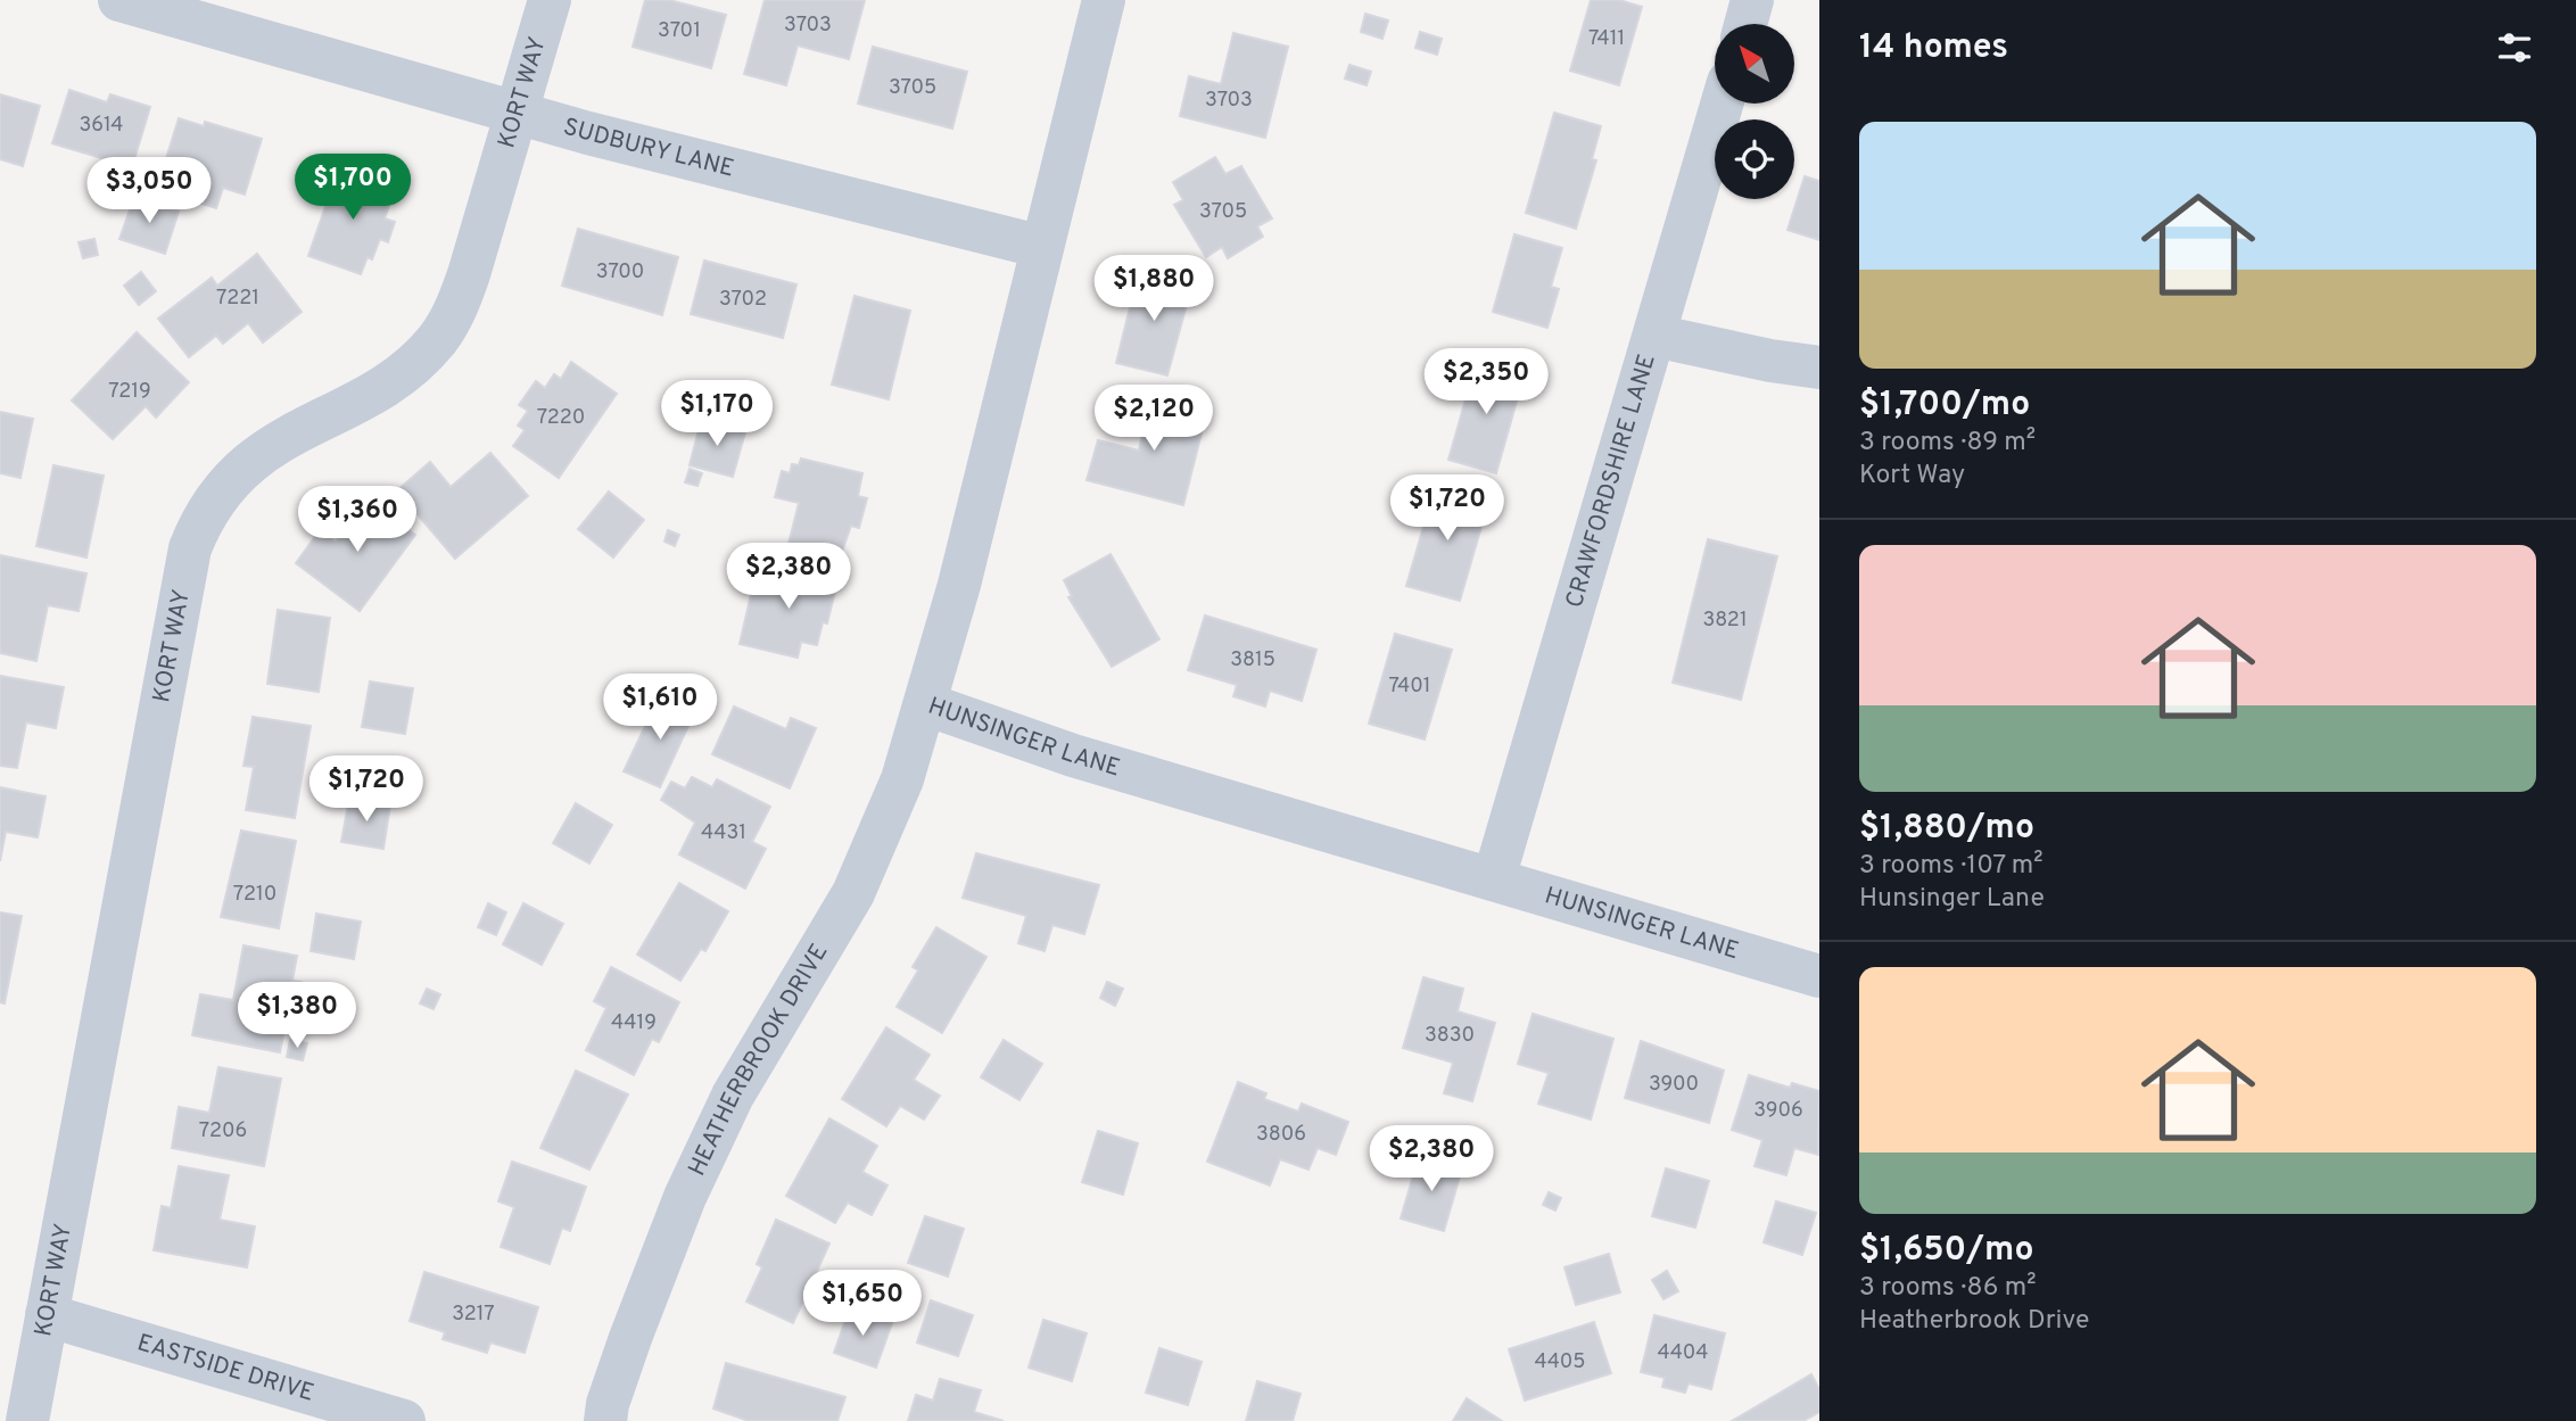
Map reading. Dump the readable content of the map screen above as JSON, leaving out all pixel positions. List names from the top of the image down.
{
  "streets": {
    "street": [
      "KORT WAY",
      "SUDBURY LANE",
      "CRAWFORDSHIRE LANE",
      "HUNSINGER LANE",
      "HEATHERBROOK DRIVE",
      "EASTSIDE DRIVE"
    ]
  },
  "crossings": [
    ["KORT WAY", "SUDBURY LANE"],
    ["KORT WAY", "EASTSIDE DRIVE"],
    ["SUDBURY LANE", "HUNSINGER LANE"],
    ["CRAWFORDSHIRE LANE", "HUNSINGER LANE"],
    ["HUNSINGER LANE", "HEATHERBROOK DRIVE"]
  ],
  "house_numbers": [
    "3703",
    "3701",
    "7411",
    "3705",
    "3703",
    "3614",
    "3705",
    "3700",
    "7221",
    "3702",
    "7219",
    "7220",
    "3821",
    "3815",
    "7401",
    "4431",
    "7210",
    "4419",
    "3830",
    "3900",
    "3906",
    "7206",
    "3806",
    "3217",
    "4404",
    "4405"
  ],
  "north": "top left",
  "page": {
    "heading": "14 homes",
    "list": [
      {
        "name": "$1,700/mo",
        "note": "3 rooms · 89 m² · Kort Way"
      },
      {
        "name": "$1,880/mo",
        "note": "3 rooms · 107 m² · Hunsinger Lane"
      },
      {
        "name": "$1,650/mo",
        "note": "3 rooms · 86 m² · Heatherbrook Drive"
      }
    ],
    "price": [
      "$1,700",
      "$3,050",
      "$1,880",
      "$2,350",
      "$1,170",
      "$2,120",
      "$1,720",
      "$1,360",
      "$2,380",
      "$1,610",
      "$1,720",
      "$1,380",
      "$2,380",
      "$1,650"
    ]
  }
}
